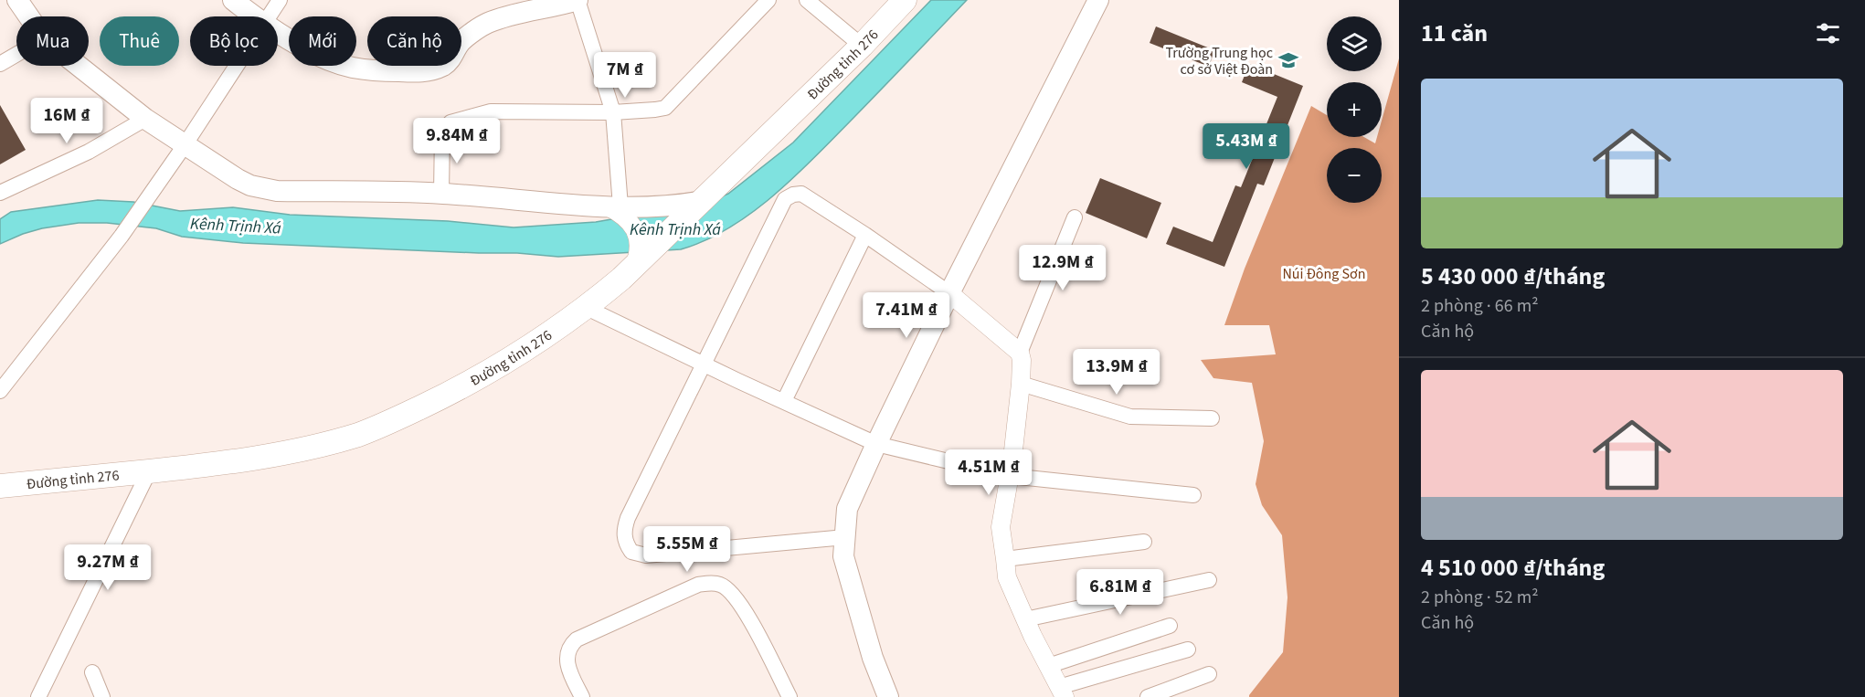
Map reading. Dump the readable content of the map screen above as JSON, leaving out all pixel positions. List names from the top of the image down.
{
  "streets": {
    "main road": ["Đường tỉnh 276"]
  },
  "water": ["Kênh Trịnh Xá"],
  "parks": ["Núi Đông Sơn"],
  "places": {
    "school or university": ["Trường Trung học cơ sở Việt Đoàn"]
  },
  "page": {
    "heading": "11 căn",
    "map_buttons": ["+", "−"],
    "chip": [
      "Mua",
      "Thuê",
      "Bộ lọc",
      "Mới",
      "Căn hộ"
    ],
    "price": [
      "7M ₫",
      "16M ₫",
      "9.84M ₫",
      "5.43M ₫",
      "12.9M ₫",
      "7.41M ₫",
      "13.9M ₫",
      "4.51M ₫",
      "5.55M ₫",
      "9.27M ₫",
      "6.81M ₫"
    ],
    "list": [
      {
        "name": "5 430 000 ₫/tháng",
        "note": "2 phòng · 66 m² · Căn hộ"
      },
      {
        "name": "4 510 000 ₫/tháng",
        "note": "2 phòng · 52 m² · Căn hộ"
      }
    ]
  }
}
